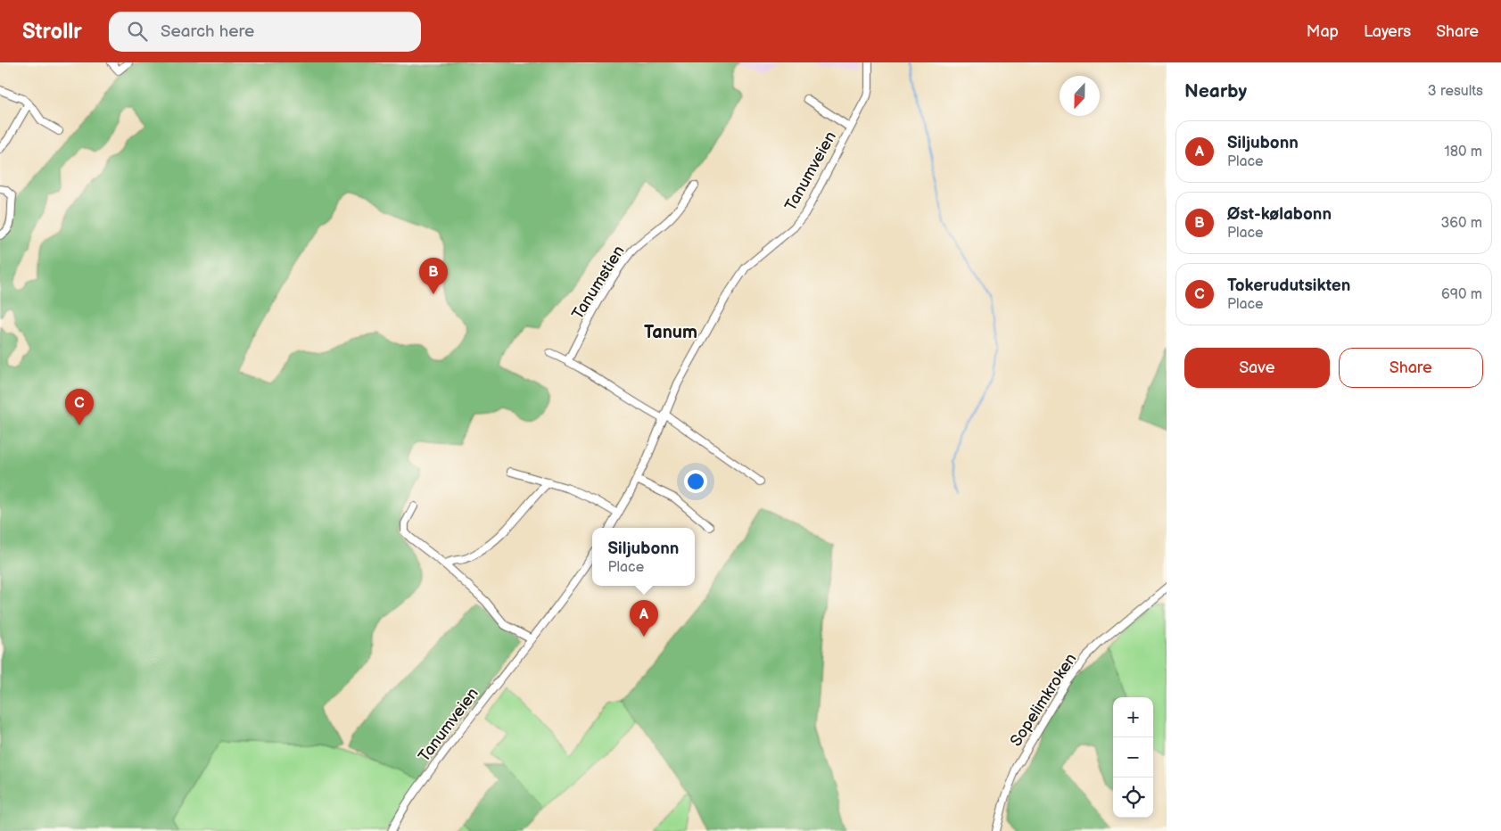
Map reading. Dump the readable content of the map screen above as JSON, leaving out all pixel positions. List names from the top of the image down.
{
  "streets": {
    "street": ["Tanumveien", "Tanumstien", "Sopelimkroken"]
  },
  "districts": ["Tanum"],
  "north": "bottom",
  "page": {
    "header": "Strollr",
    "search": "Search here",
    "nav": ["Map", "Layers", "Share"],
    "heading": ["Nearby", "3 results"],
    "list": [
      {
        "mark": "A",
        "name": "Siljubonn",
        "note": "Place",
        "value": "180 m"
      },
      {
        "mark": "B",
        "name": "Øst-kølabonn",
        "note": "Place",
        "value": "360 m"
      },
      {
        "mark": "C",
        "name": "Tokerudutsikten",
        "note": "Place",
        "value": "690 m"
      }
    ],
    "pins": ["B", "C", "A"],
    "buttons": ["Save", "Share"],
    "popup": ["Siljubonn", "Place"],
    "map_buttons": ["+", "−"]
  }
}
